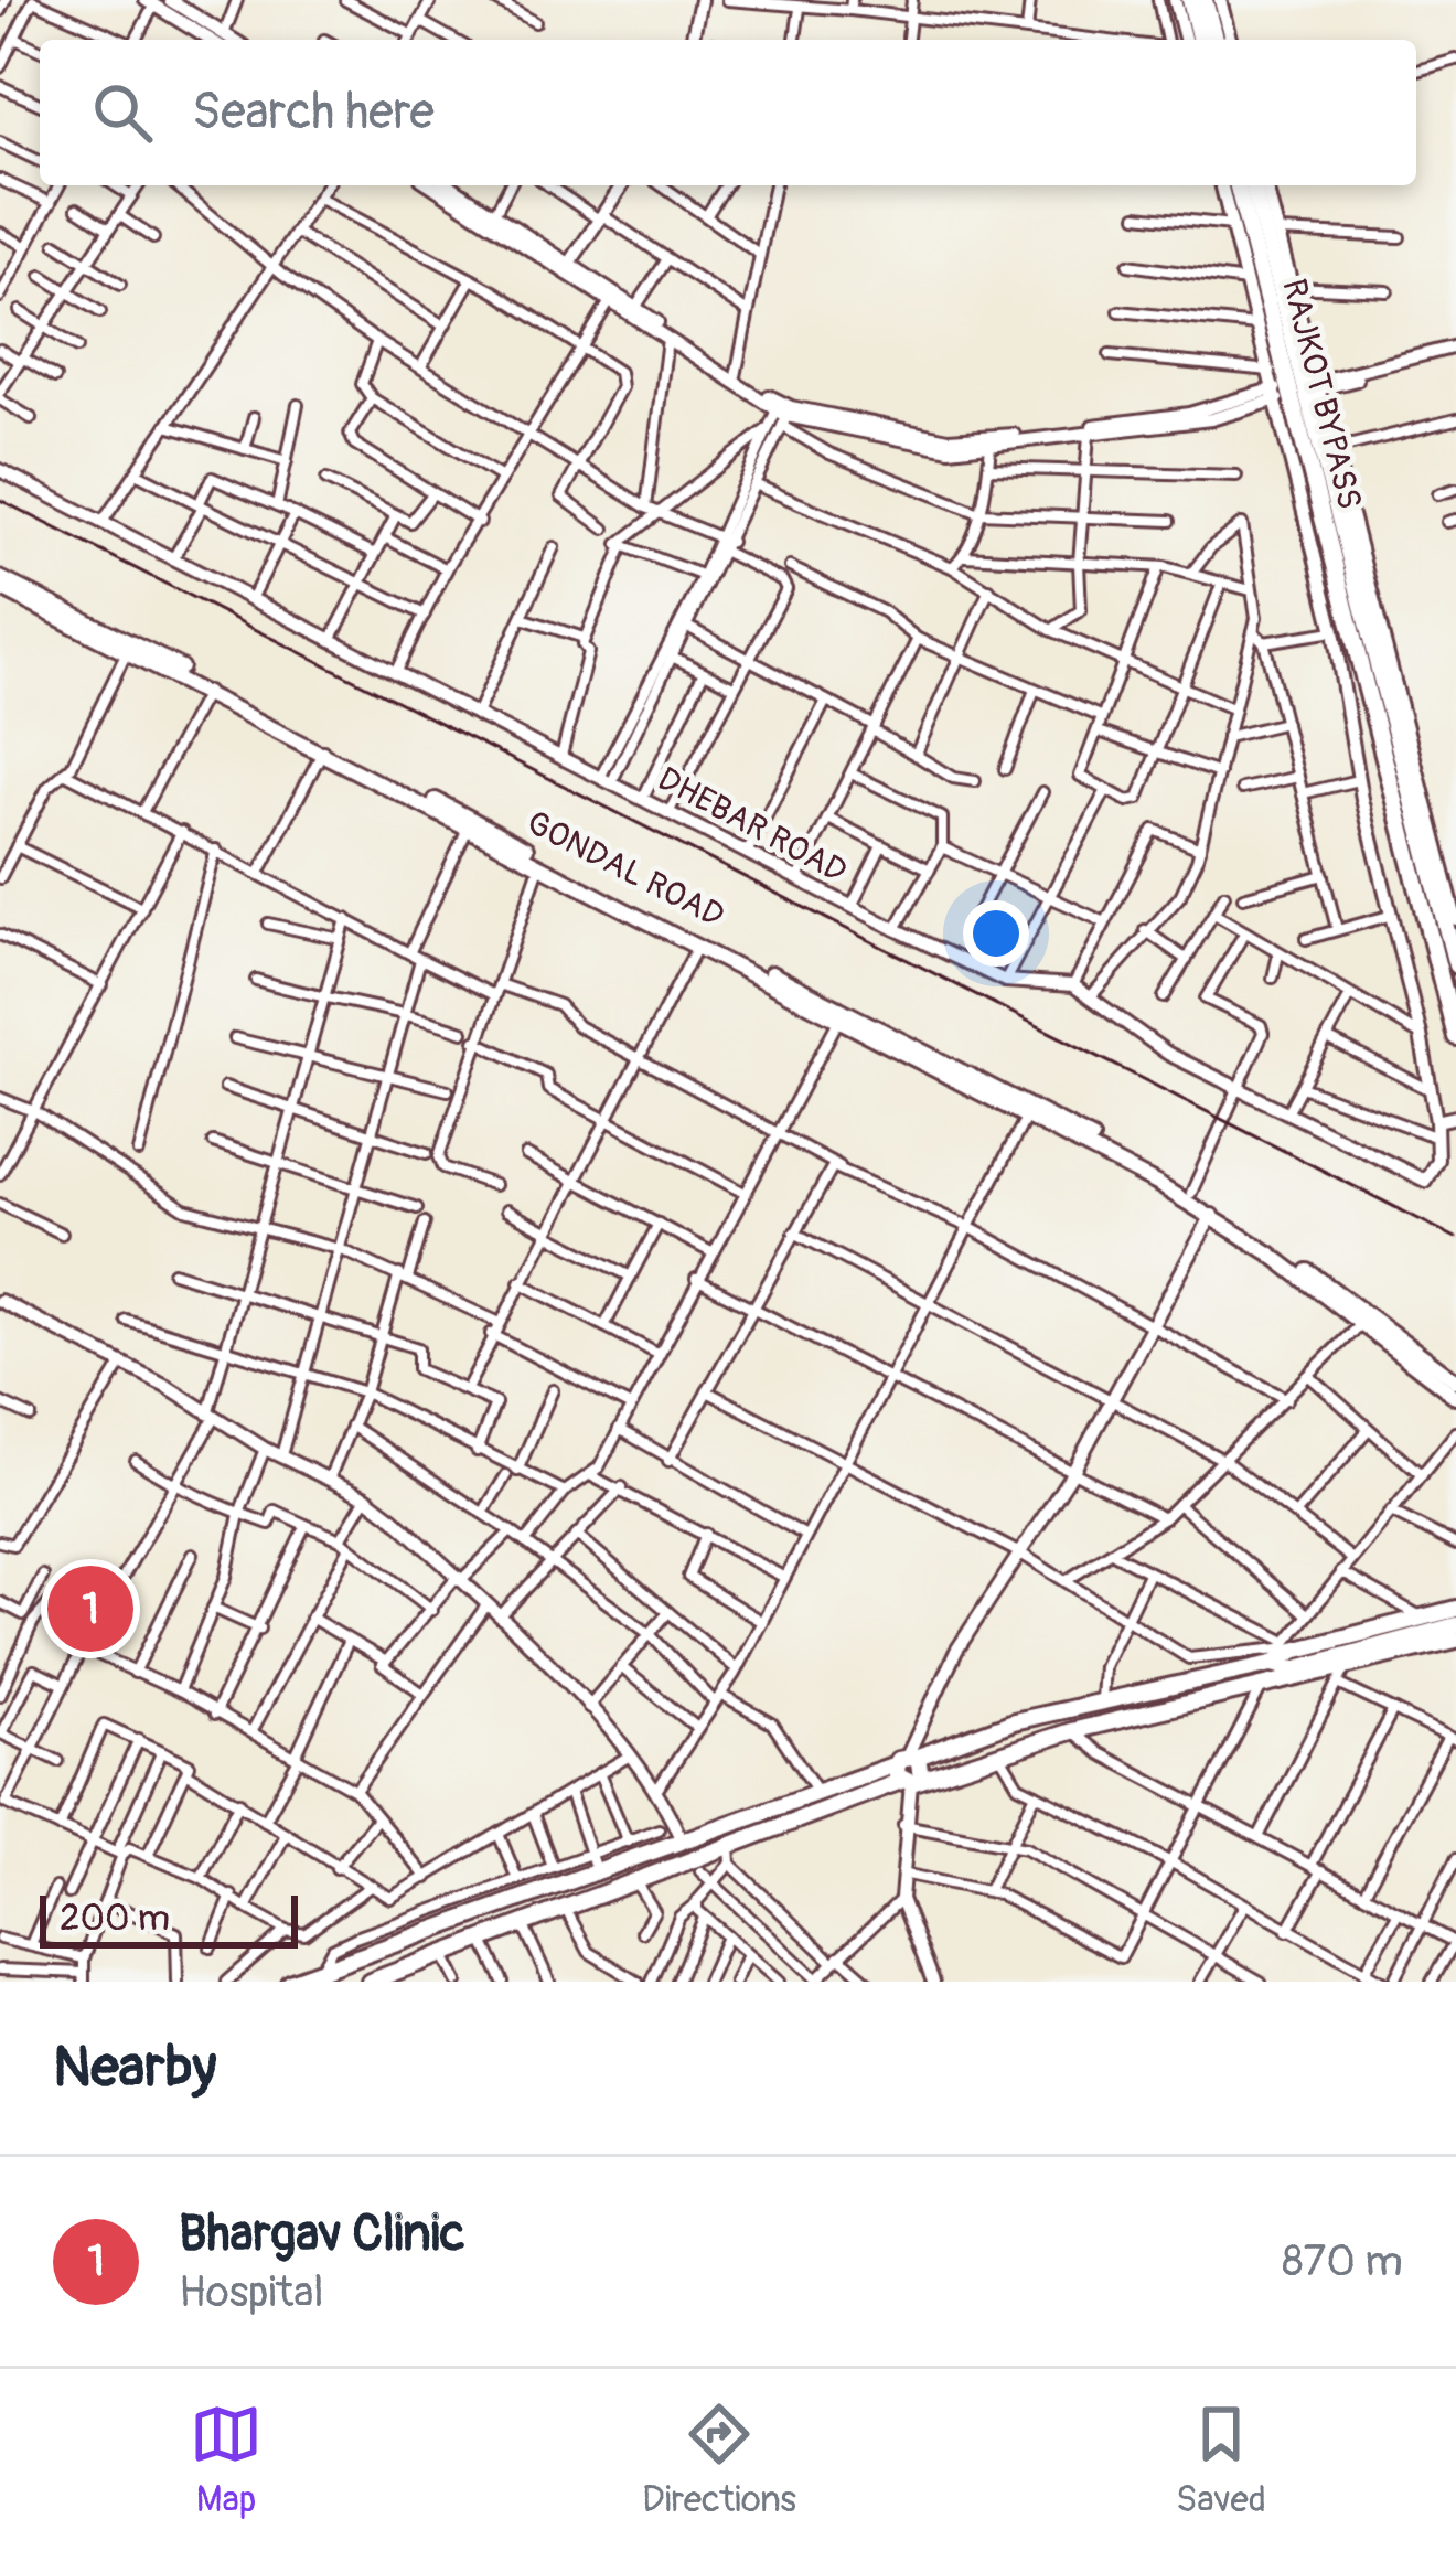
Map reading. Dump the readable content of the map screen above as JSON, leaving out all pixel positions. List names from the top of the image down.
{
  "streets": {
    "highway": ["RAJKOT BYPASS"],
    "main road": ["GONDAL ROAD"],
    "street": ["DHEBAR ROAD"]
  },
  "scale_bar": "200 m",
  "page": {
    "search": "Search here",
    "pins": "1",
    "scale": "200 m",
    "heading": "Nearby",
    "list": [
      {
        "mark": "1",
        "name": "Bhargav Clinic",
        "note": "Hospital",
        "value": "870 m"
      }
    ],
    "nav": ["Map", "Directions", "Saved"]
  }
}
